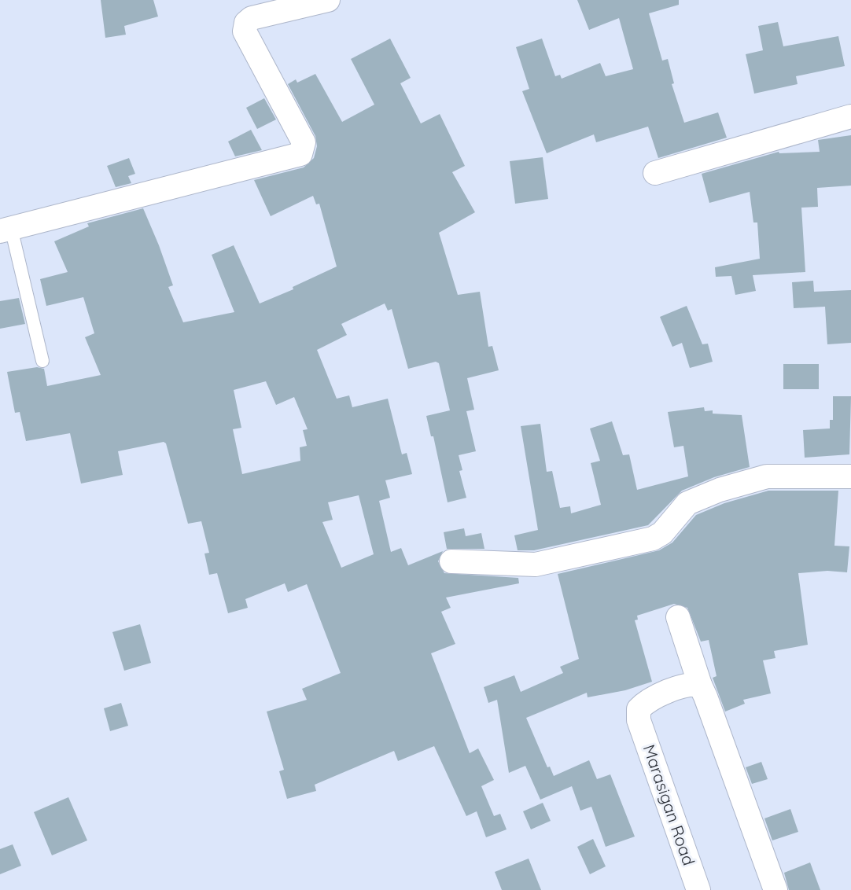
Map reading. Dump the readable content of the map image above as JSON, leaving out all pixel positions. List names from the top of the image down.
{
  "streets": {
    "street": ["Marasigan Road"]
  }
}
